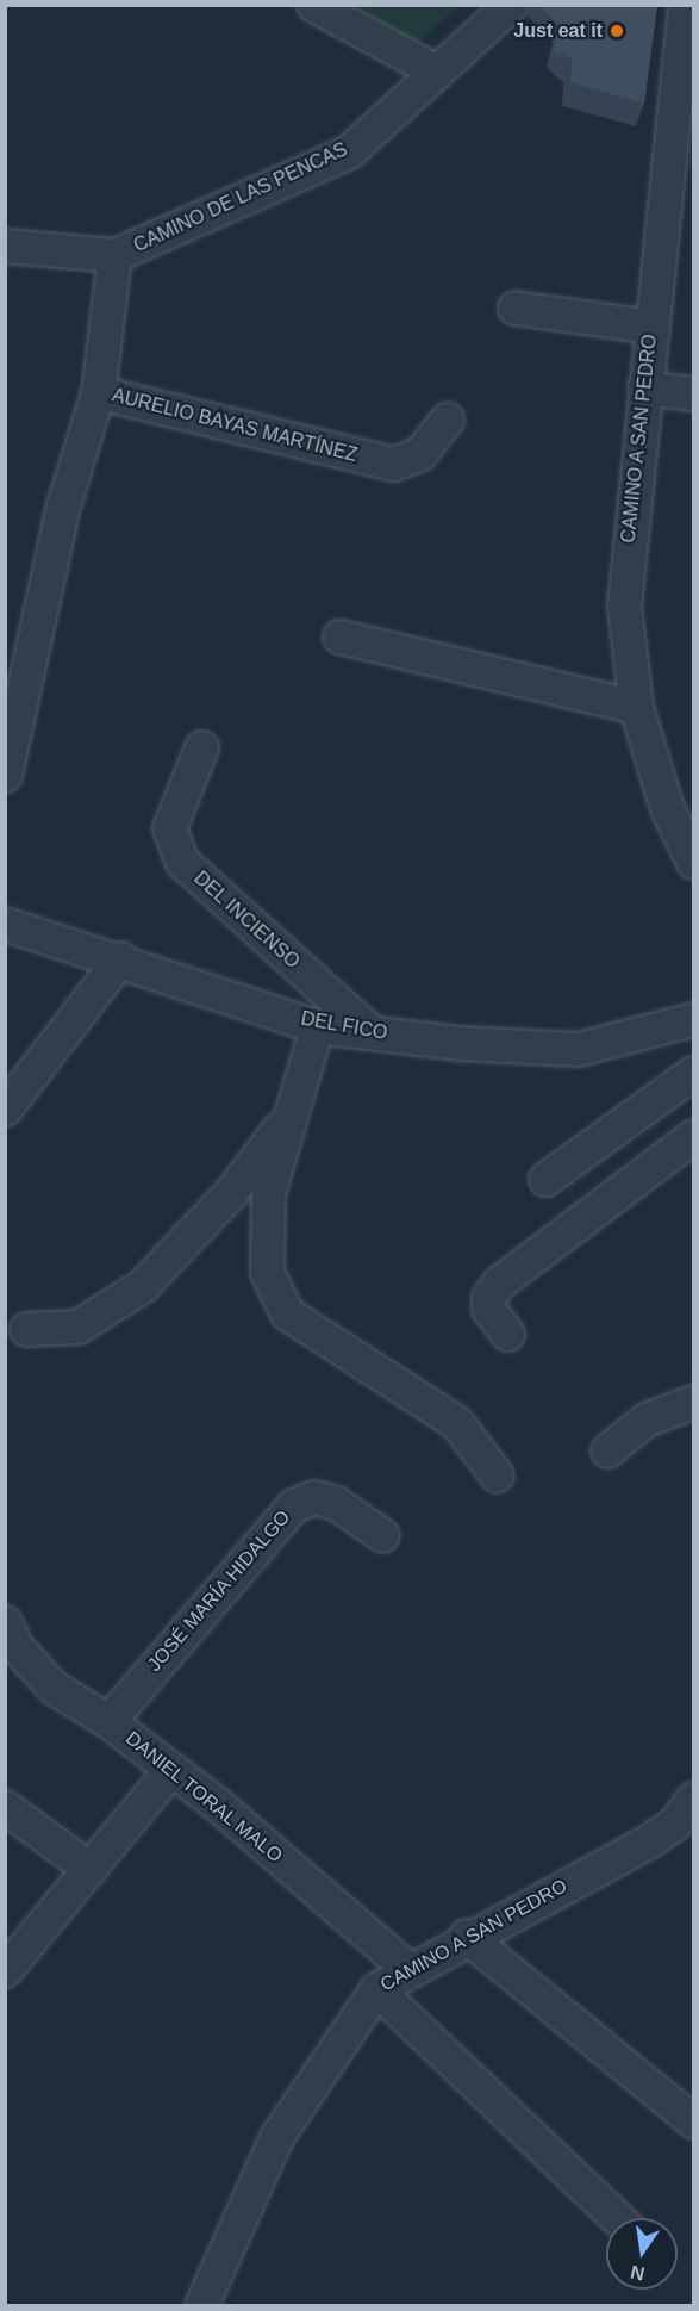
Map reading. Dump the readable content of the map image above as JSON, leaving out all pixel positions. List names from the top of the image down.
{
  "streets": {
    "street": [
      "CAMINO DE LAS PENCAS",
      "AURELIO BAYAS MARTÍNEZ",
      "CAMINO A SAN PEDRO",
      "DEL INCIENSO",
      "DEL FICO",
      "JOSÉ MARÍA HIDALGO",
      "DANIEL TORAL MALO"
    ]
  },
  "crossings": [
    ["CAMINO DE LAS PENCAS", "AURELIO BAYAS MARTÍNEZ"],
    ["CAMINO A SAN PEDRO", "DANIEL TORAL MALO"],
    ["DEL INCIENSO", "DEL FICO"],
    ["JOSÉ MARÍA HIDALGO", "DANIEL TORAL MALO"]
  ],
  "places": ["Just eat it"],
  "north": "bottom"
}
